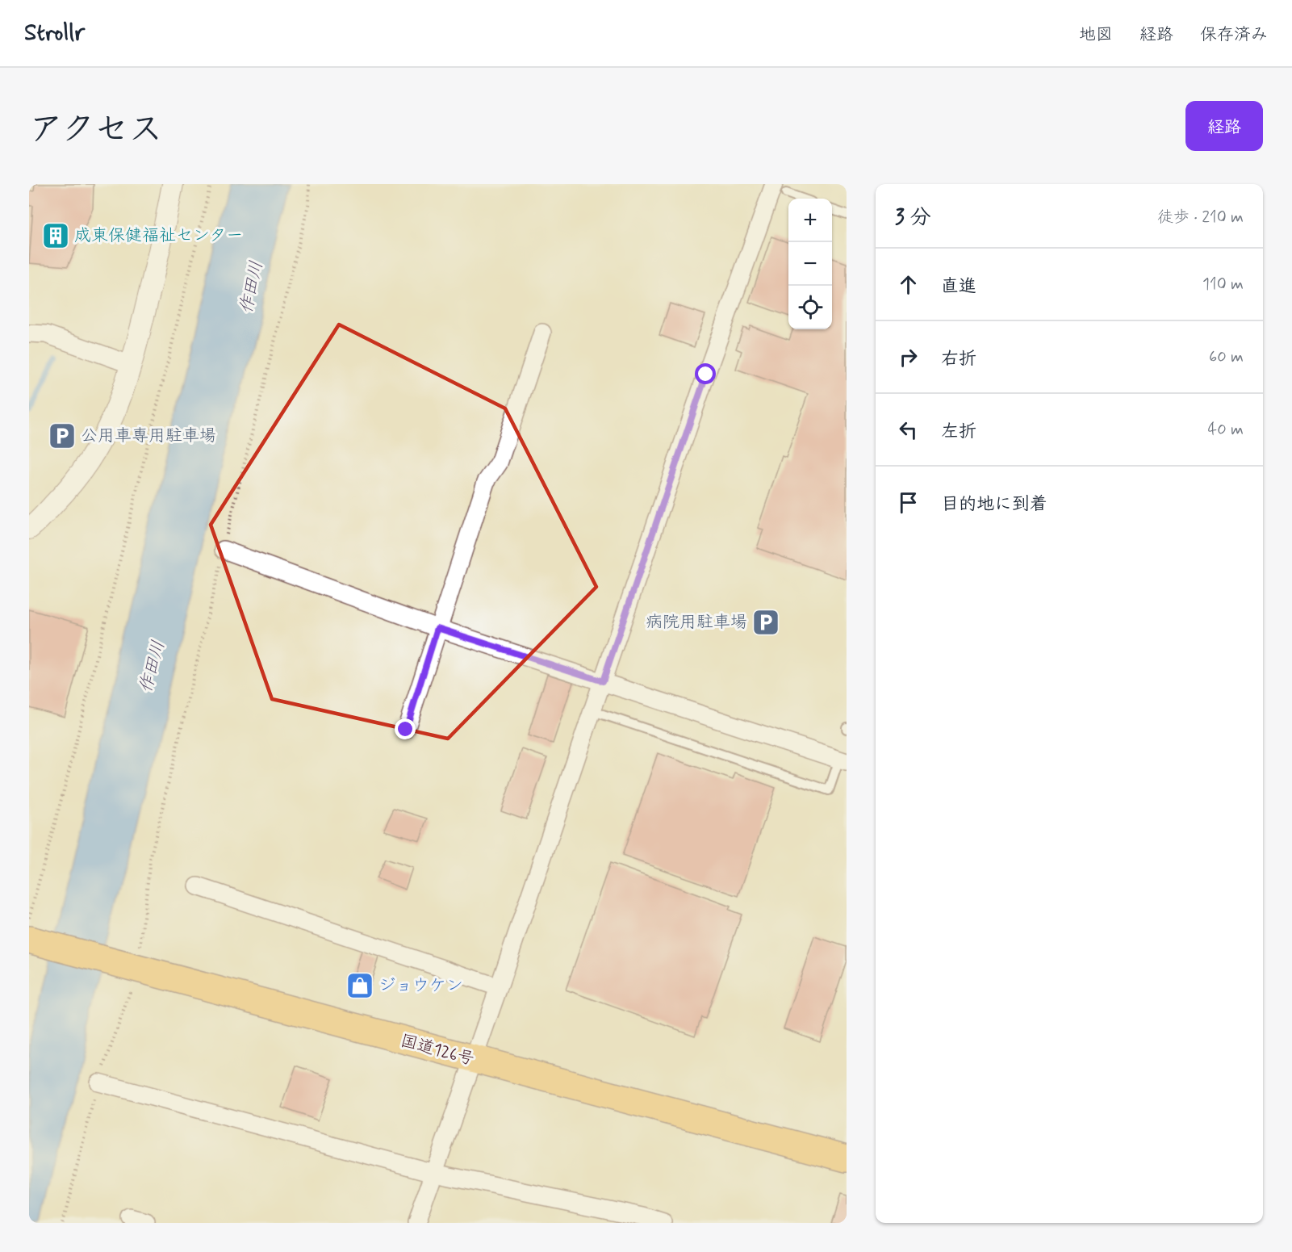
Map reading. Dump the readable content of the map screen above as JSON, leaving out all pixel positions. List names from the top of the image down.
{
  "streets": {
    "highway": ["国道126号"]
  },
  "water": ["作田川"],
  "places": {
    "building": ["成東保健福祉センター"],
    "parking": ["公用車専用駐車場", "病院用駐車場"],
    "shop": ["ジョウケン"]
  },
  "page": {
    "header": "Strollr",
    "nav": ["地図", "経路", "保存済み"],
    "title": "アクセス",
    "buttons": "経路",
    "heading": ["3 分", "徒歩 · 210 m"],
    "map_buttons": ["+", "−"],
    "list": [
      ["直進", "110 m"],
      ["右折", "60 m"],
      ["左折", "40 m"],
      "目的地に到着"
    ]
  }
}
